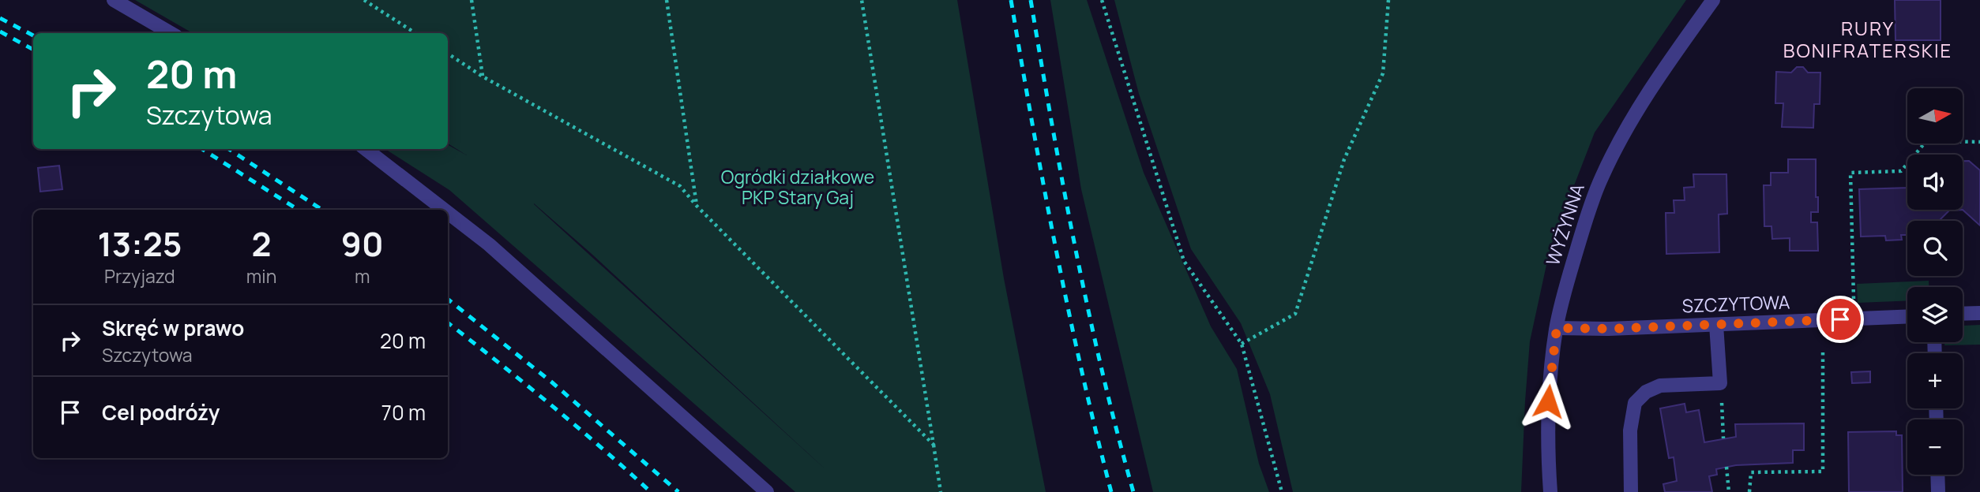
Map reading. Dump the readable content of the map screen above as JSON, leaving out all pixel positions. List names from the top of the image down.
{
  "streets": {
    "street": ["WYŻYNNA", "SZCZYTOWA"]
  },
  "crossings": [
    ["WYŻYNNA", "SZCZYTOWA"]
  ],
  "districts": ["RURY BONIFRATERSKIE"],
  "parks": ["Ogródki działkowe PKP Stary Gaj"],
  "north": "right",
  "page": {
    "turn": ["20 m", "Szczytowa"],
    "map_buttons": ["+", "−"],
    "eta": [
      "13:25",
      "Przyjazd",
      "2",
      "min",
      "90",
      "m"
    ],
    "list": [
      {
        "name": "Skręć w prawo",
        "note": "Szczytowa",
        "value": "20 m"
      },
      {
        "name": "Cel podróży",
        "value": "70 m"
      }
    ]
  }
}
